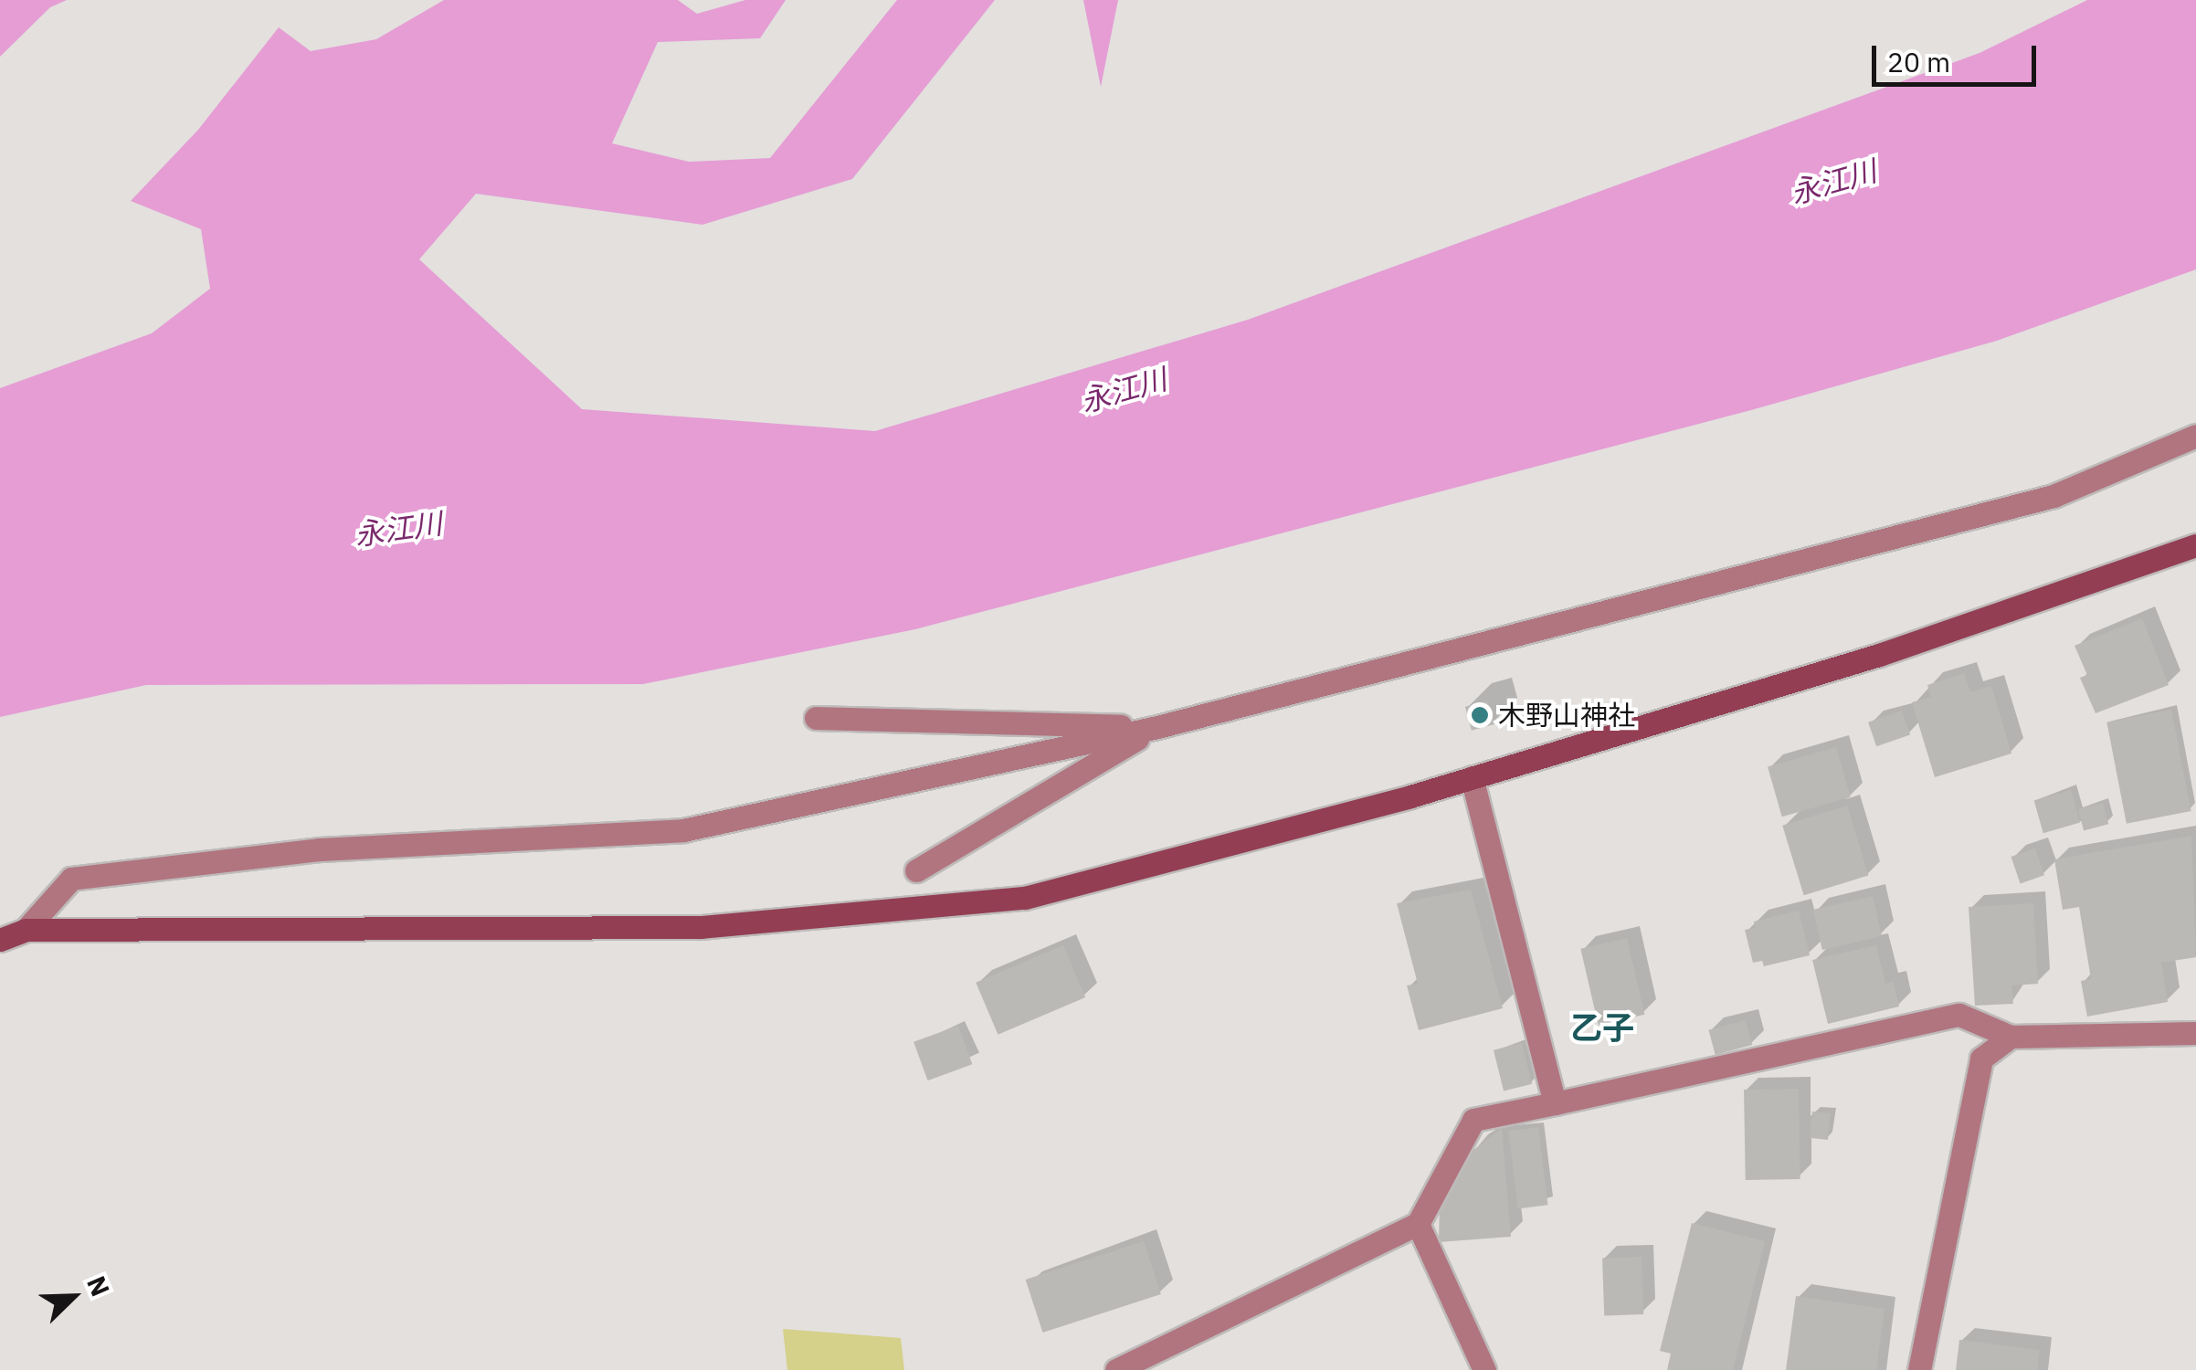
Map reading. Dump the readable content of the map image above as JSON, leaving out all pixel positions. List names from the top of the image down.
{
  "districts": ["乙子"],
  "water": ["永江川"],
  "places": ["木野山神社"],
  "scale_bar": "20 m",
  "north": "top right"
}
